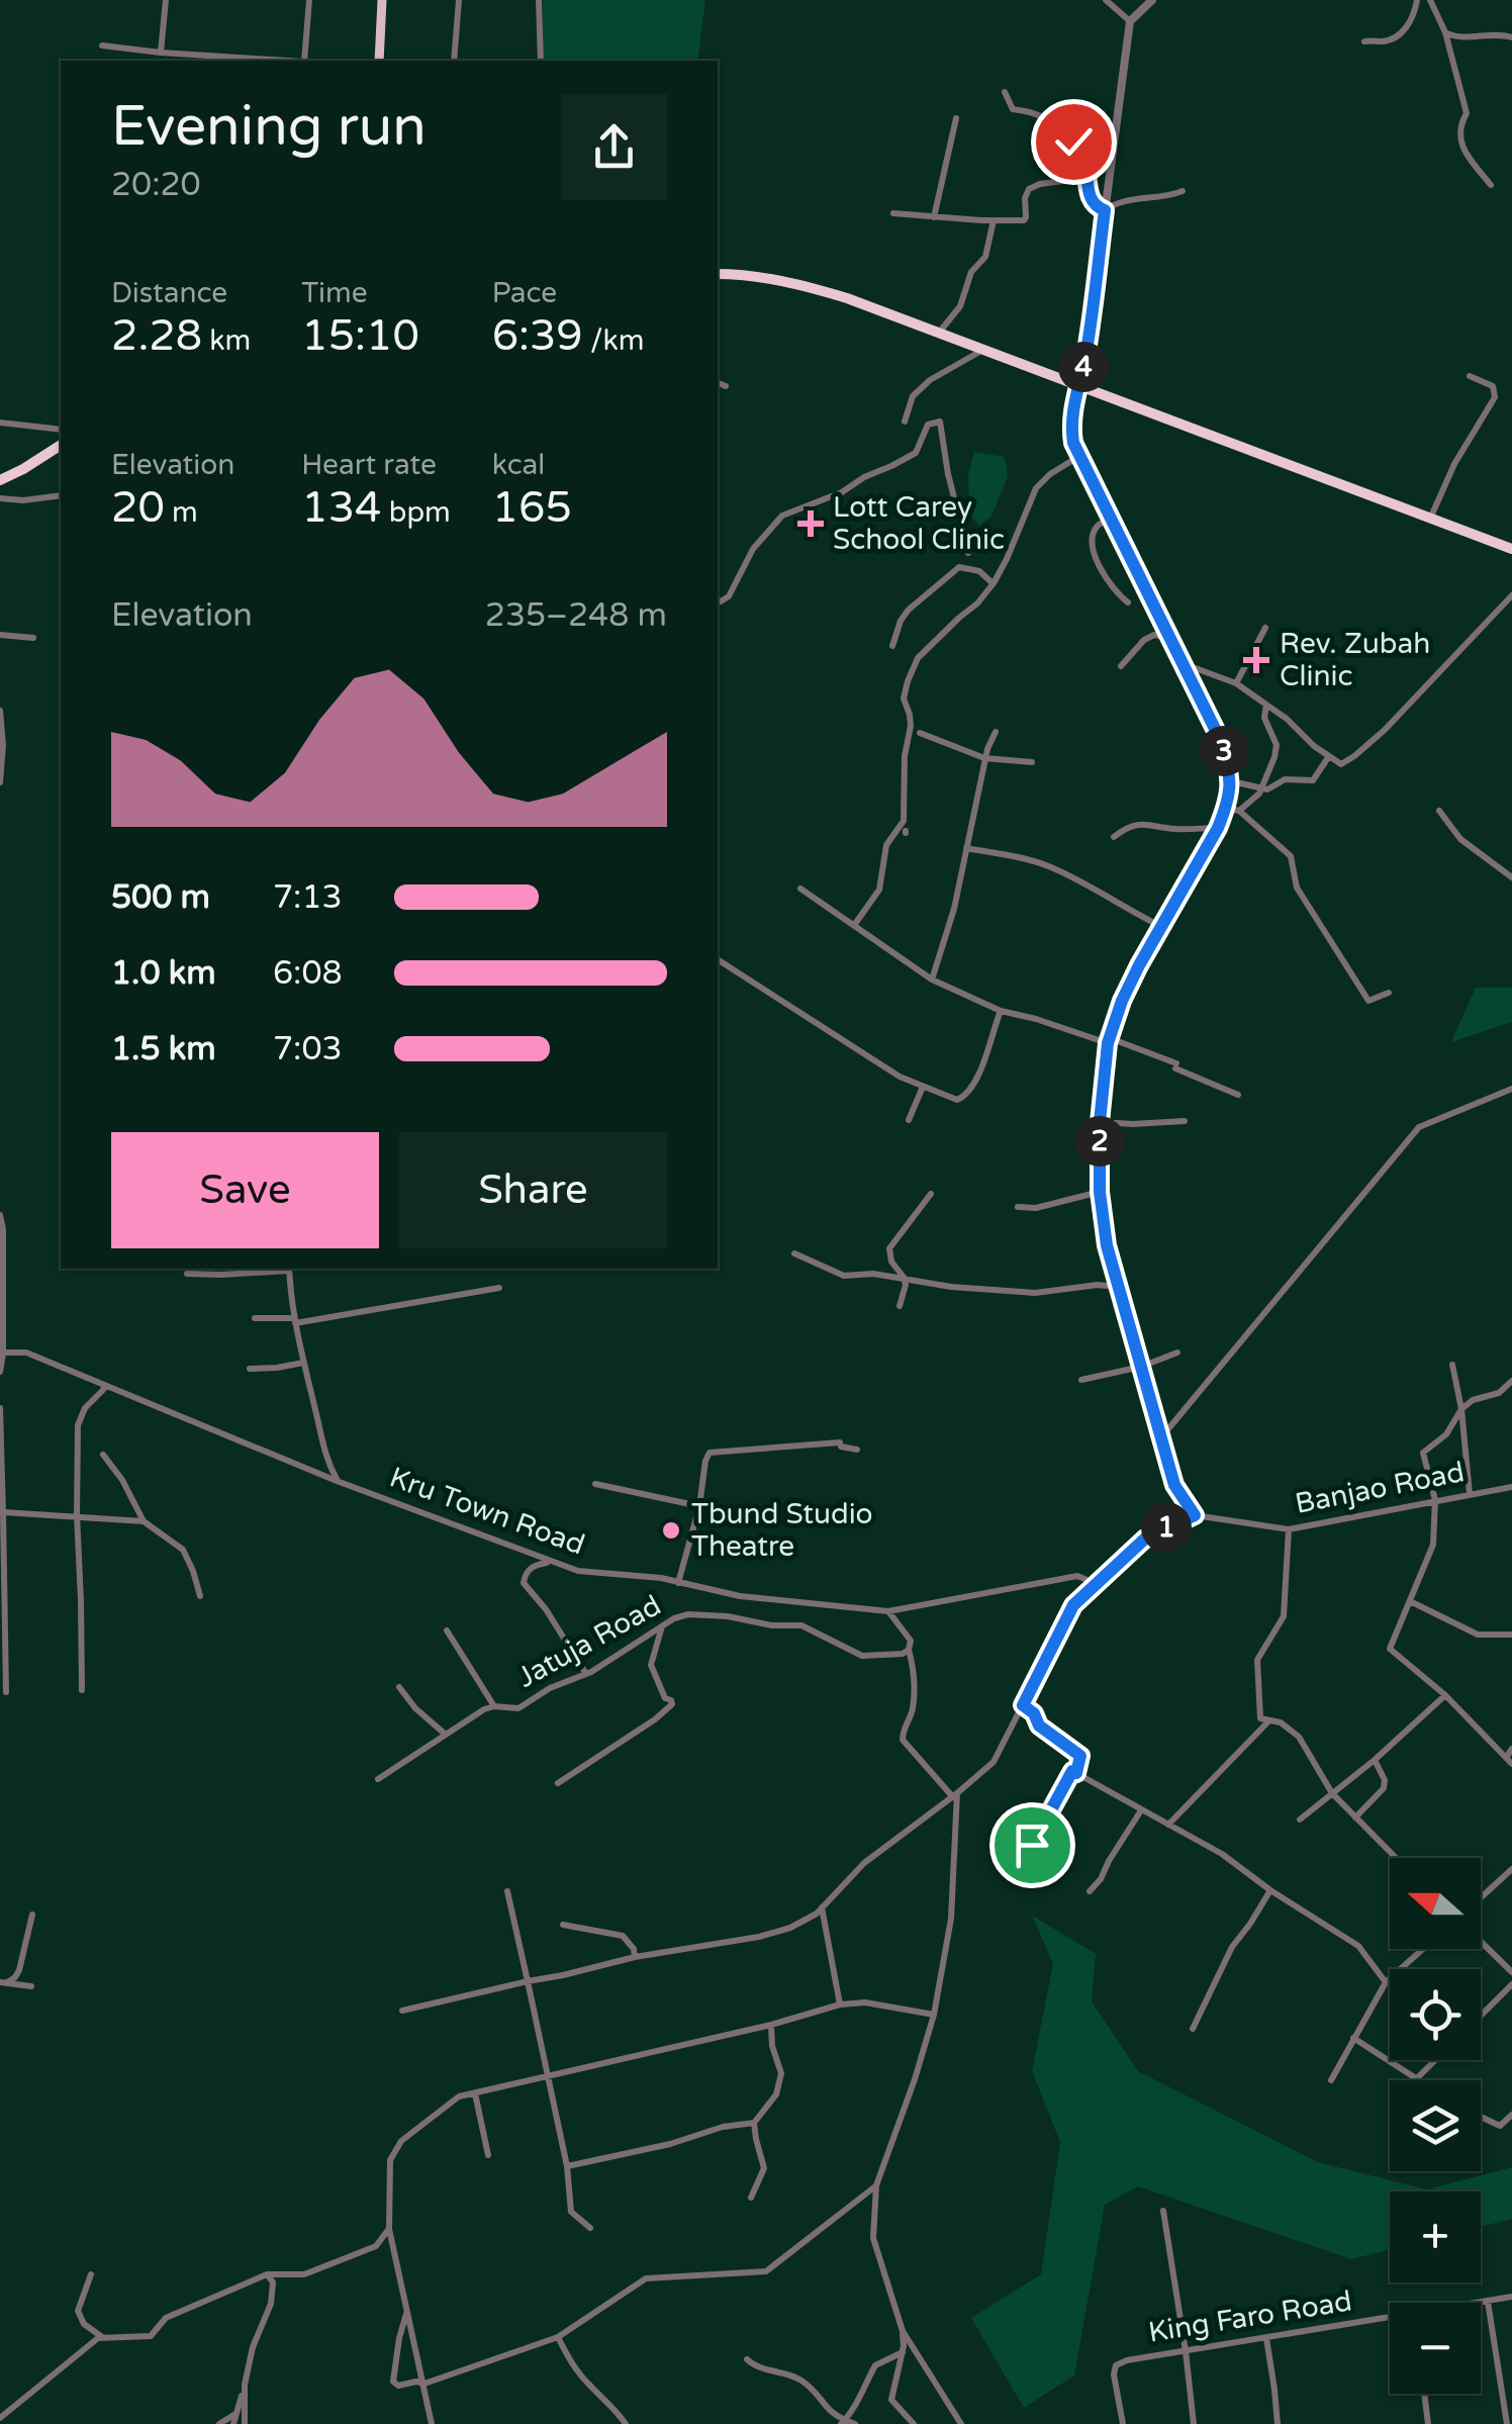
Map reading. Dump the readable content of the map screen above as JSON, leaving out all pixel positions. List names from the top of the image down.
{
  "streets": {
    "street": [
      "Banjao Road",
      "Kru Town Road",
      "Jatuja Road",
      "King Faro Road"
    ]
  },
  "places": {
    "health": ["Lott Carey School Clinic", "Rev. Zubah Clinic"],
    "other": ["Tbund Studio Theatre"]
  },
  "north": "left",
  "page": {
    "heading": ["Evening run", "20:20"],
    "stats": [
      ["Distance", "2.28 km"],
      ["Time", "15:10"],
      ["Pace", "6:39 /km"],
      ["Elevation", "20 m"],
      ["Heart rate", "134 bpm"],
      ["kcal", "165"]
    ],
    "pins": [
      "4",
      "3",
      "2",
      "1"
    ],
    "chart": ["Elevation", "235–248 m"],
    "list": [
      {
        "name": "500 m",
        "note": "7:13"
      },
      {
        "name": "1.0 km",
        "note": "6:08"
      },
      {
        "name": "1.5 km",
        "note": "7:03"
      }
    ],
    "buttons": ["Save", "Share"],
    "map_buttons": ["+", "−"]
  }
}
